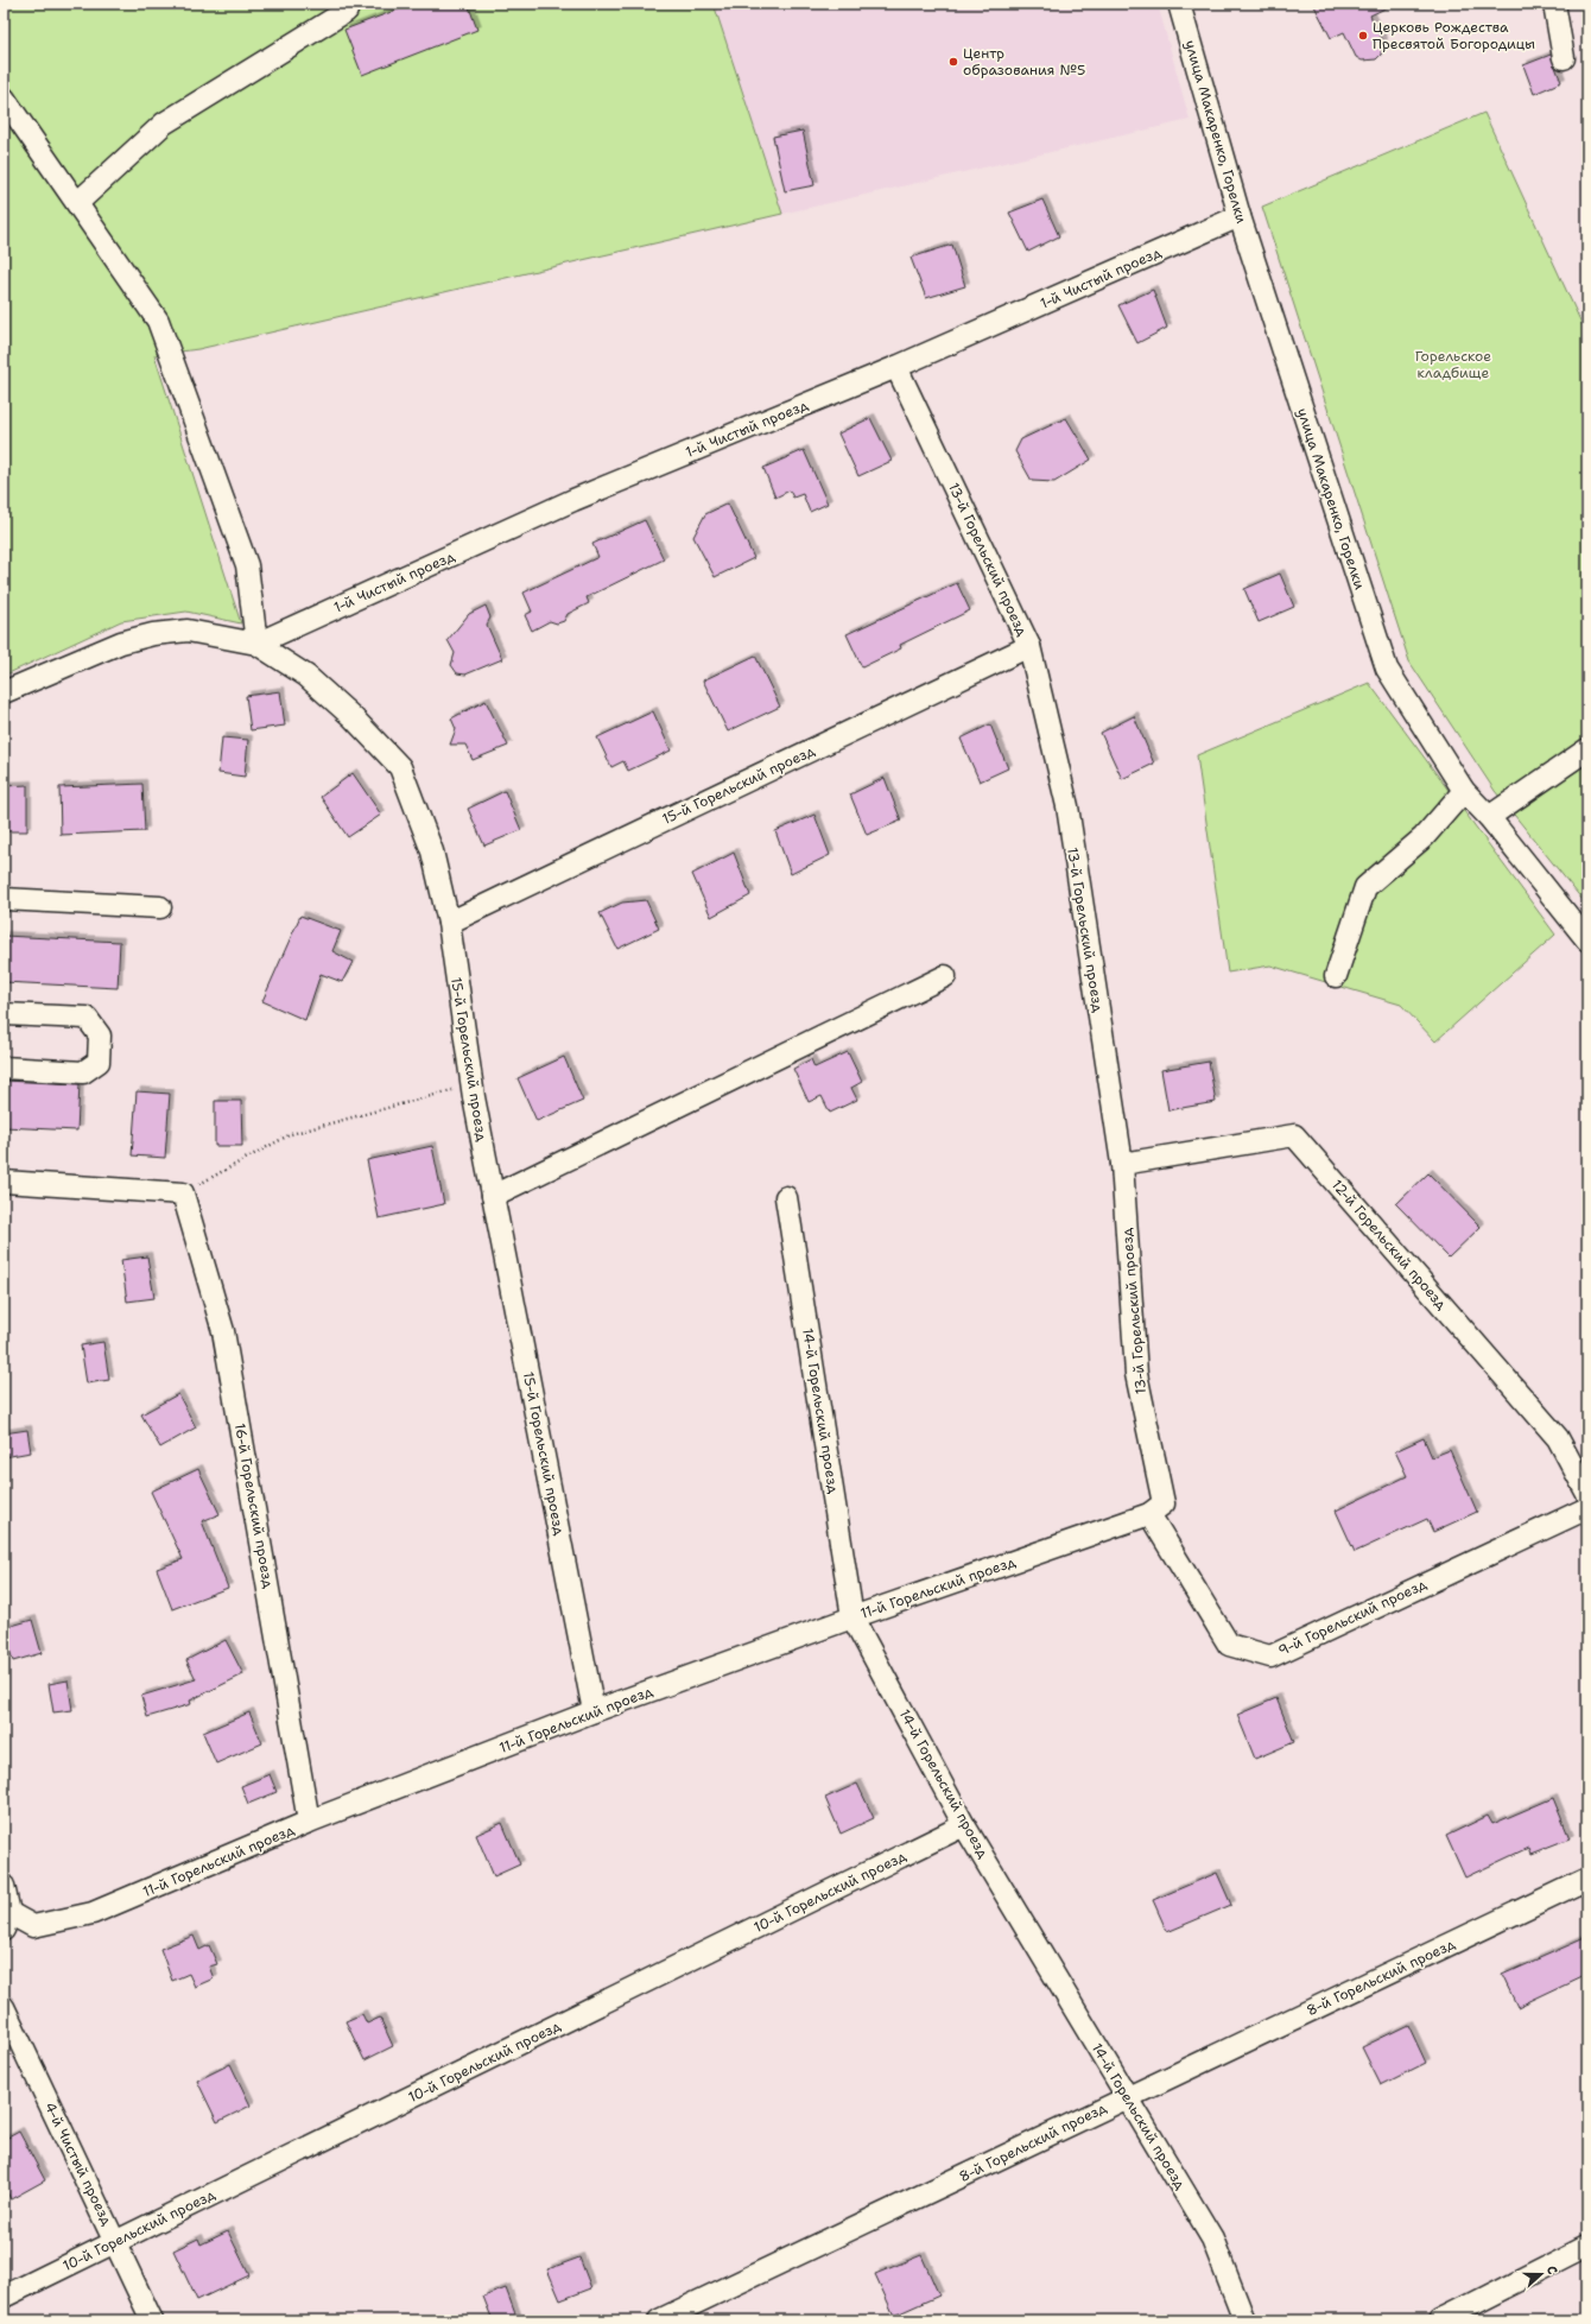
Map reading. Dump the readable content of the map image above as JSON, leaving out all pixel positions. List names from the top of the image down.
{
  "streets": {
    "street": [
      "улица Макаренко, Горелки",
      "1-й Чистый проезд",
      "13-й Горельский проезд",
      "15-й Горельский проезд",
      "12-й Горельский проезд",
      "14-й Горельский проезд",
      "16-й Горельский проезд",
      "11-й Горельский проезд",
      "9-й Горельский проезд",
      "10-й Горельский проезд",
      "8-й Горельский проезд",
      "4-й Чистый проезд"
    ]
  },
  "crossings": [
    ["улица Макаренко, Горелки", "1-й Чистый проезд"],
    ["1-й Чистый проезд", "13-й Горельский проезд"],
    ["1-й Чистый проезд", "15-й Горельский проезд"],
    ["13-й Горельский проезд", "15-й Горельский проезд"],
    ["13-й Горельский проезд", "12-й Горельский проезд"],
    ["13-й Горельский проезд", "11-й Горельский проезд"],
    ["13-й Горельский проезд", "9-й Горельский проезд"],
    ["15-й Горельский проезд", "11-й Горельский проезд"],
    ["14-й Горельский проезд", "11-й Горельский проезд"],
    ["14-й Горельский проезд", "10-й Горельский проезд"],
    ["14-й Горельский проезд", "8-й Горельский проезд"],
    ["16-й Горельский проезд", "11-й Горельский проезд"],
    ["11-й Горельский проезд", "9-й Горельский проезд"],
    ["10-й Горельский проезд", "4-й Чистый проезд"]
  ],
  "parks": ["Горельское кладбище"],
  "places": ["Церковь Рождества Пресвятой Богородицы", "Центр образования №5"],
  "north": "right"
}
